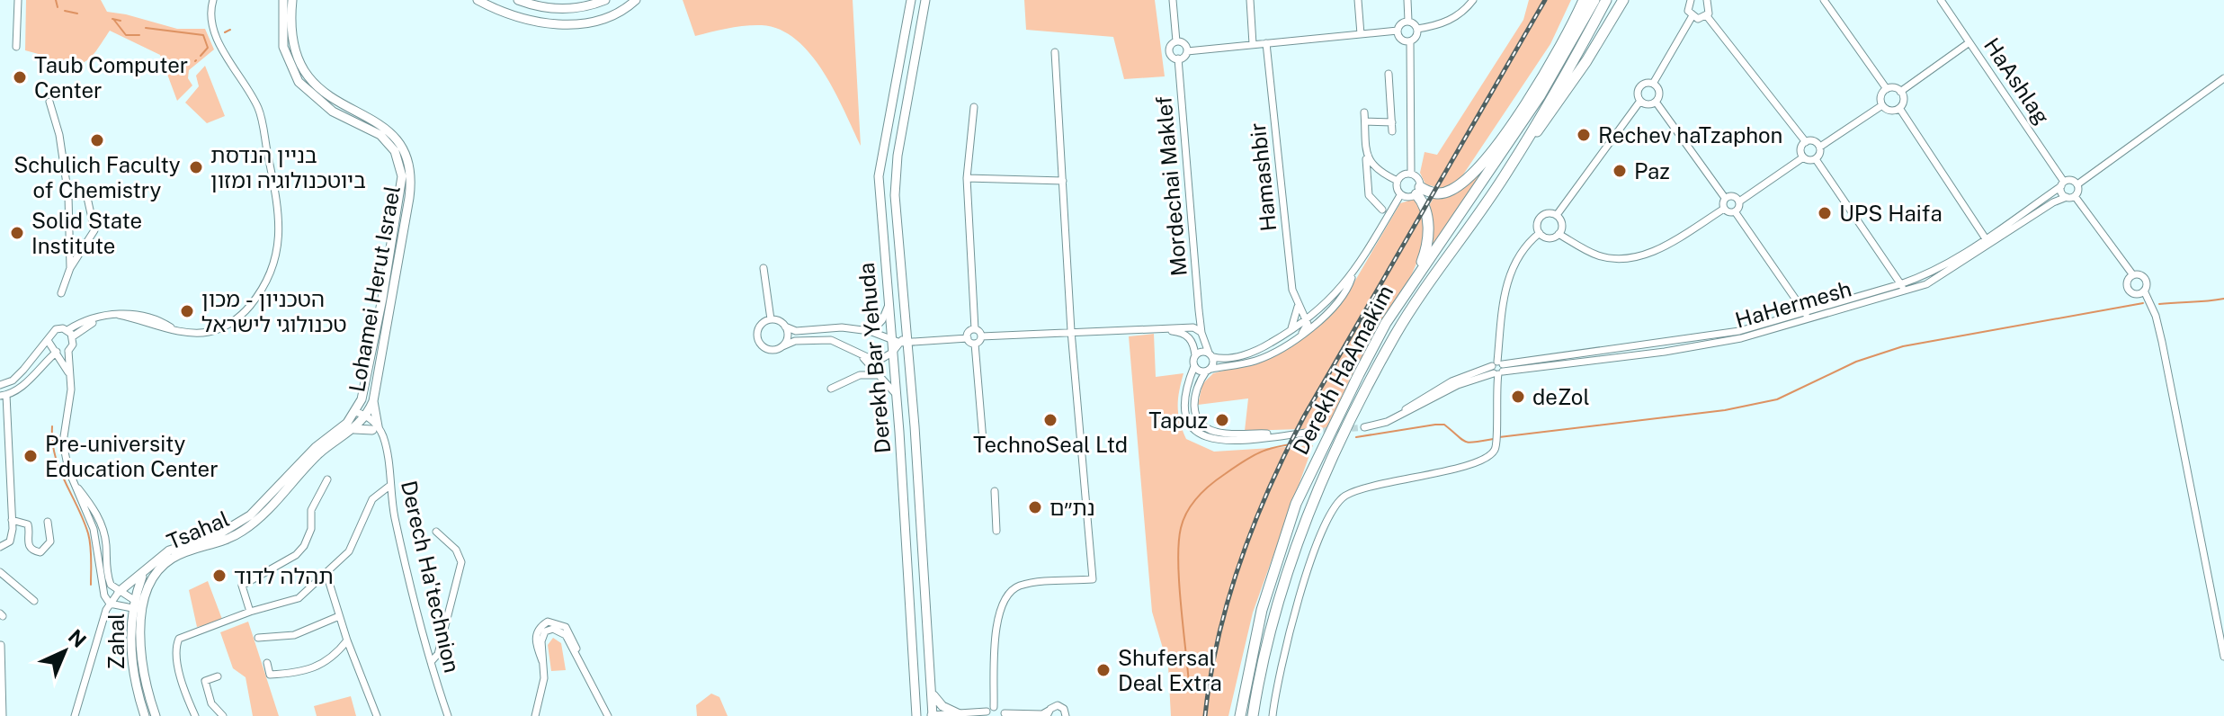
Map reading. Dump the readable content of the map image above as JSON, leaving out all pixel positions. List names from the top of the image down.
{
  "streets": {
    "highway": ["Derekh HaAmakim"],
    "main road": [
      "Lohamei Herut Israel",
      "Derekh Bar Yehuda",
      "Tsahal",
      "Zahal"
    ],
    "street": [
      "HaAshlag",
      "Hamashbir",
      "Mordechai Maklef",
      "HaHermesh",
      "Derech Ha'technion"
    ]
  },
  "crossings": [
    ["HaAshlag", "HaHermesh"],
    ["Lohamei Herut Israel", "Tsahal"],
    ["Lohamei Herut Israel", "Derech Ha'technion"],
    ["Tsahal", "Derech Ha'technion"],
    ["Tsahal", "Zahal"]
  ],
  "places": [
    "Taub Computer Center",
    "Rechev haTzaphon",
    "Schulich Faculty of Chemistry",
    "בניין הנדסת ביוטכנולוגיה ומזון",
    "Paz",
    "UPS Haifa",
    "Solid State Institute",
    "הטכניון - מכון טכנולוגי לישראל",
    "deZol",
    "TechnoSeal Ltd",
    "Tapuz",
    "Pre-university Education Center",
    "נת״ם",
    "תהלה לדוד",
    "Shufersal Deal Extra"
  ],
  "north": "top right"
}
